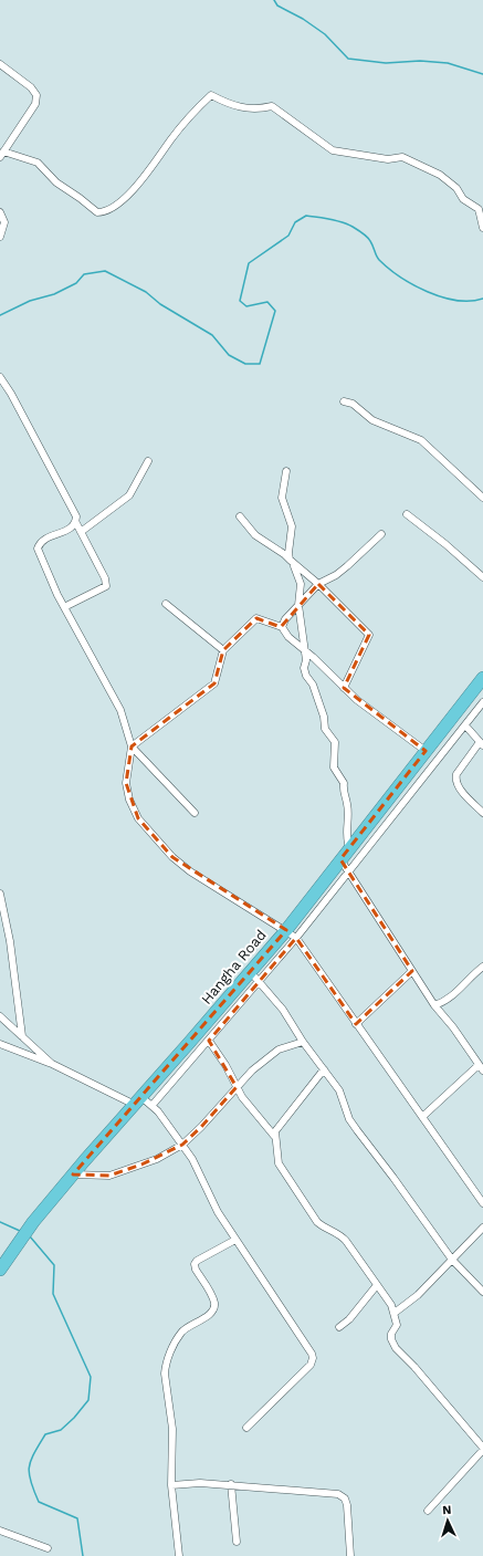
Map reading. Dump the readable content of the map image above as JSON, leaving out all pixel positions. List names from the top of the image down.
{
  "streets": {
    "highway": ["Hangha Road"]
  },
  "north": "top"
}
